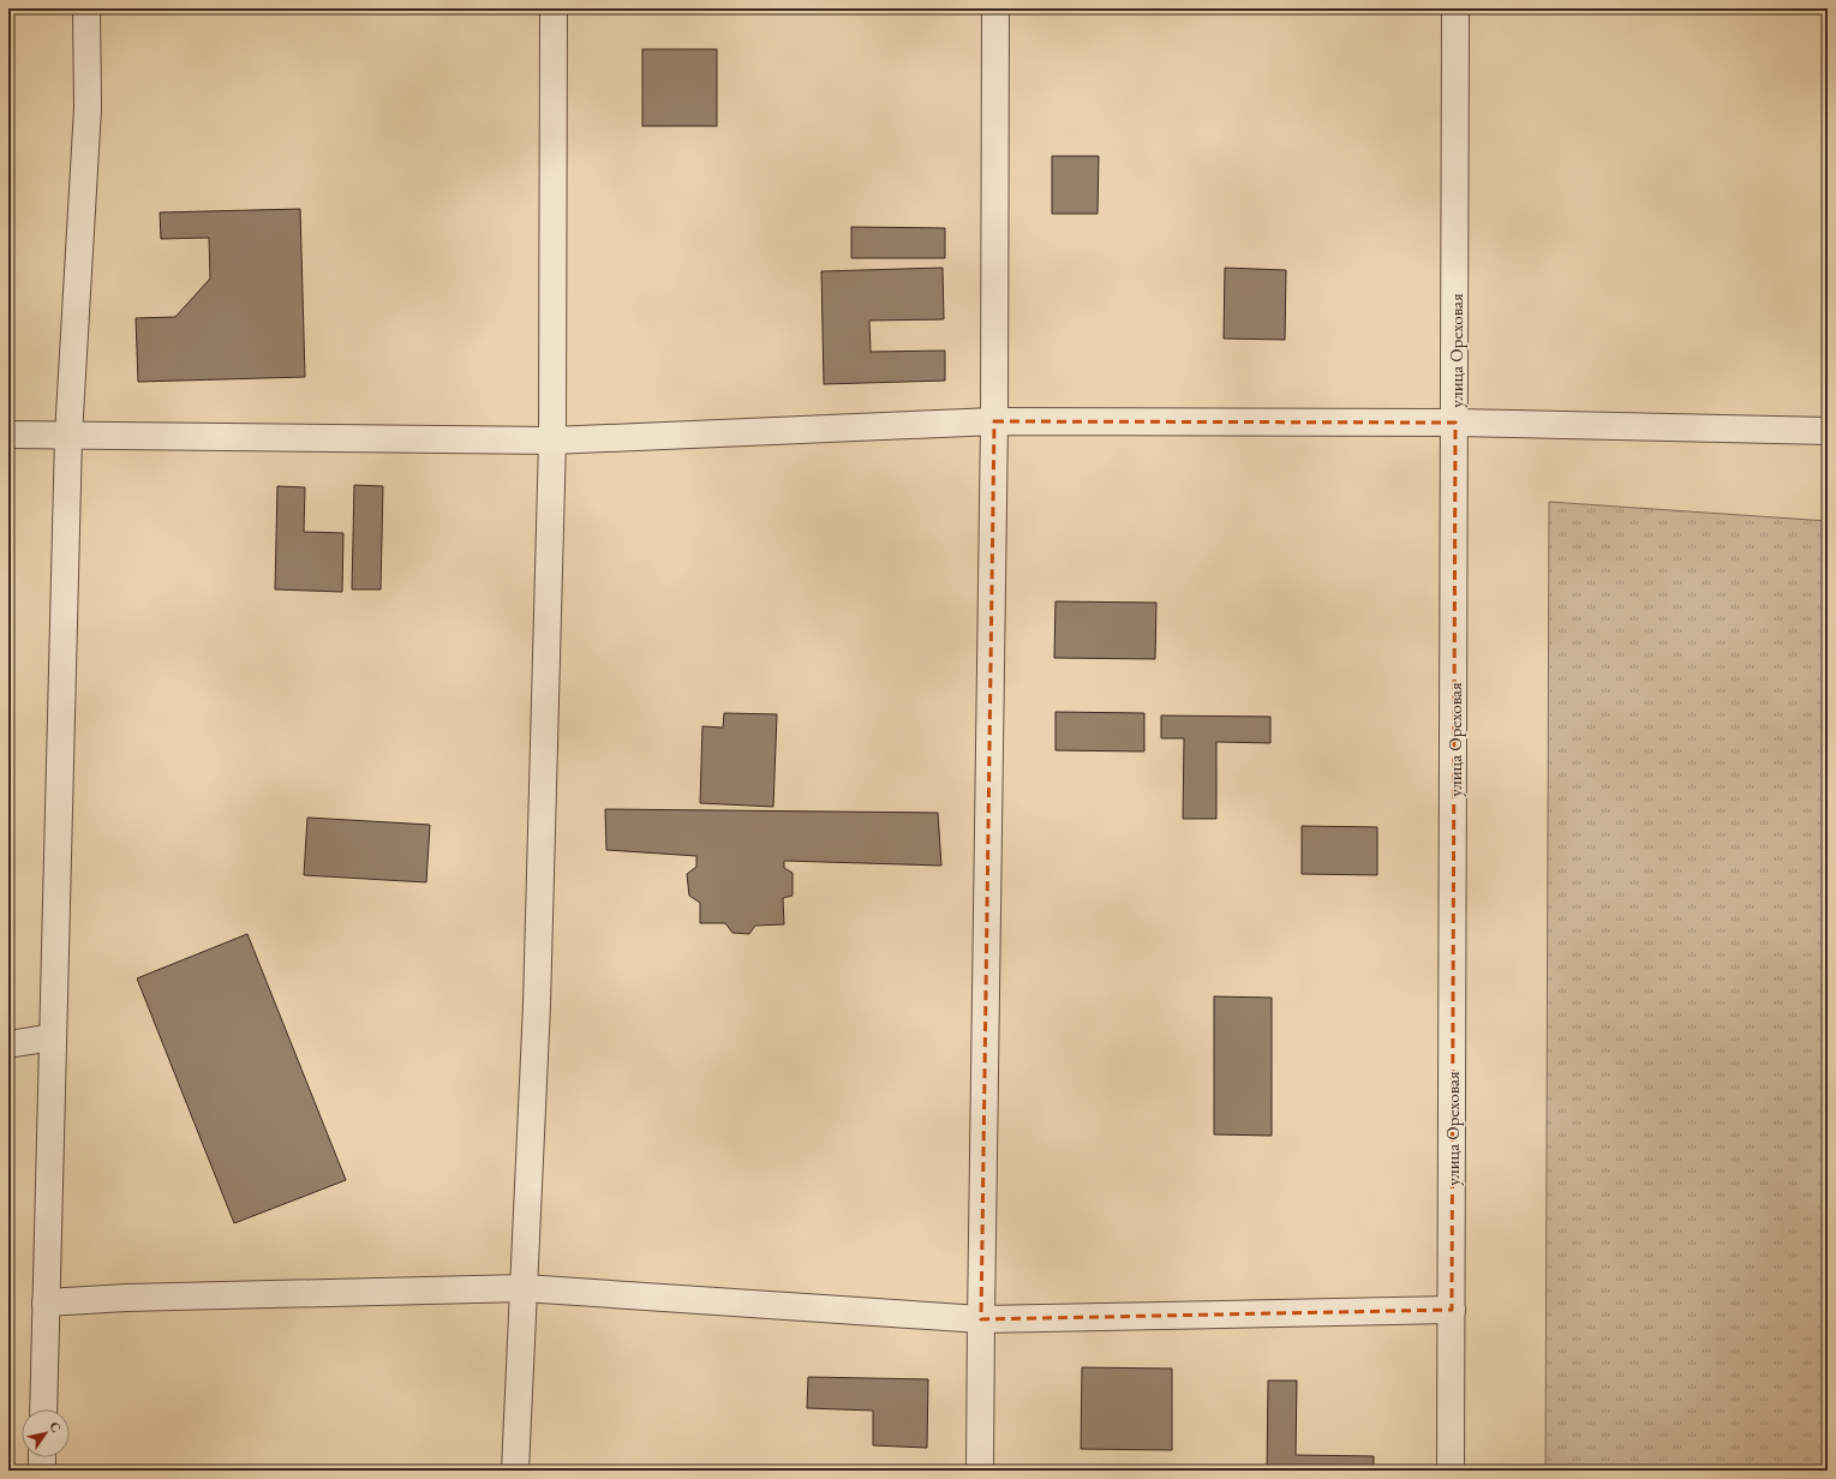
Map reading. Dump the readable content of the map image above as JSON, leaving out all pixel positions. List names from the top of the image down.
{
  "streets": {
    "street": ["улица Ореховая"]
  },
  "north": "top right"
}
